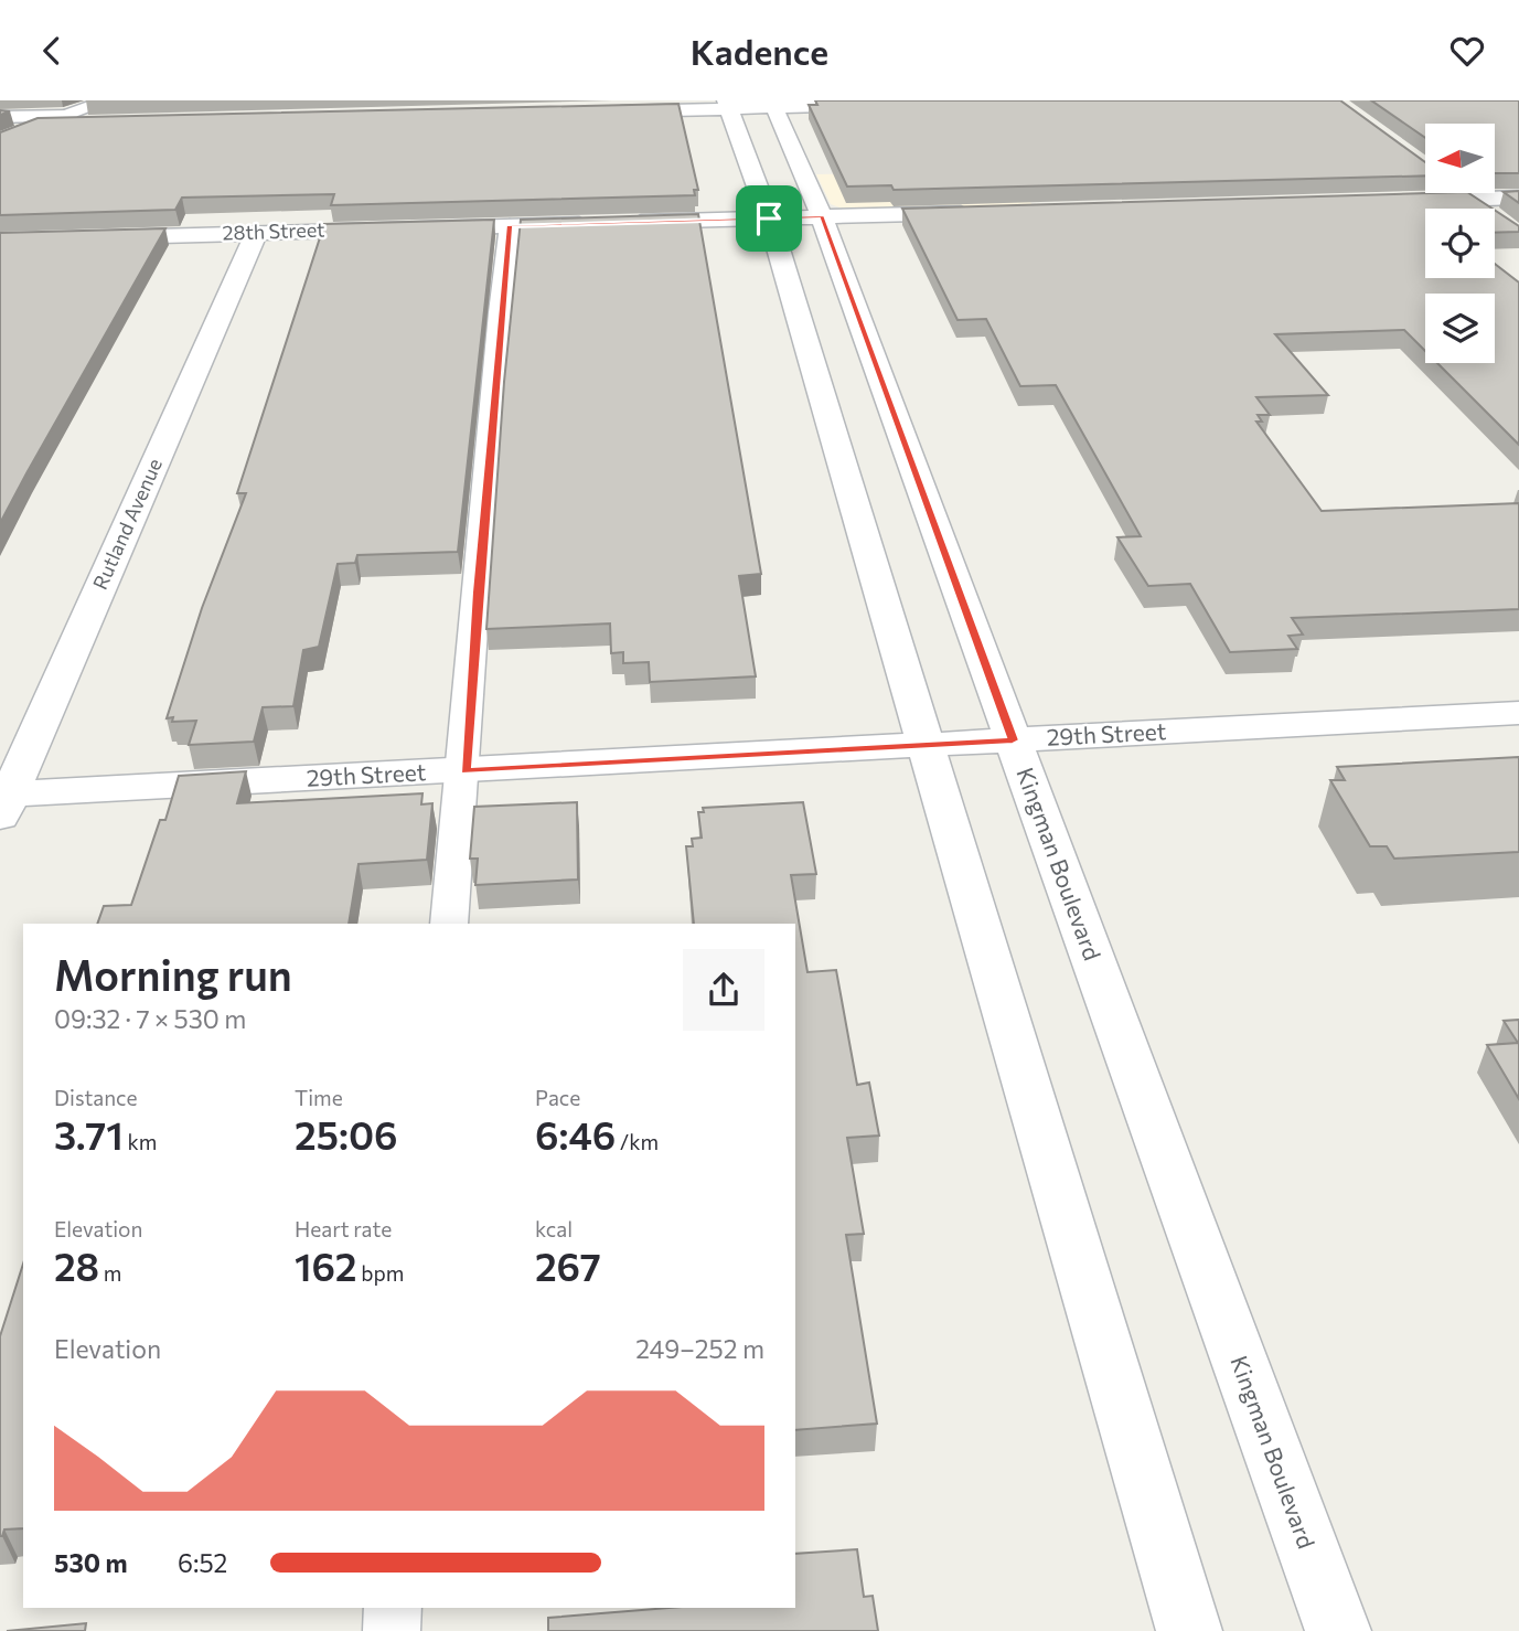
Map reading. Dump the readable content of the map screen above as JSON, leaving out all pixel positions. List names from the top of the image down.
{
  "streets": {
    "street": [
      "28th Street",
      "Rutland Avenue",
      "29th Street",
      "Kingman Boulevard"
    ]
  },
  "crossings": [
    ["28th Street", "Rutland Avenue"],
    ["Rutland Avenue", "29th Street"],
    ["29th Street", "Kingman Boulevard"]
  ],
  "north": "left",
  "page": {
    "header": "Kadence",
    "heading": ["Morning run", "09:32 · 7 × 530 m"],
    "stats": [
      ["Distance", "3.71 km"],
      ["Time", "25:06"],
      ["Pace", "6:46 /km"],
      ["Elevation", "28 m"],
      ["Heart rate", "162 bpm"],
      ["kcal", "267"]
    ],
    "chart": ["Elevation", "249–252 m"],
    "list": [
      {
        "name": "530 m",
        "note": "6:52"
      }
    ]
  }
}
